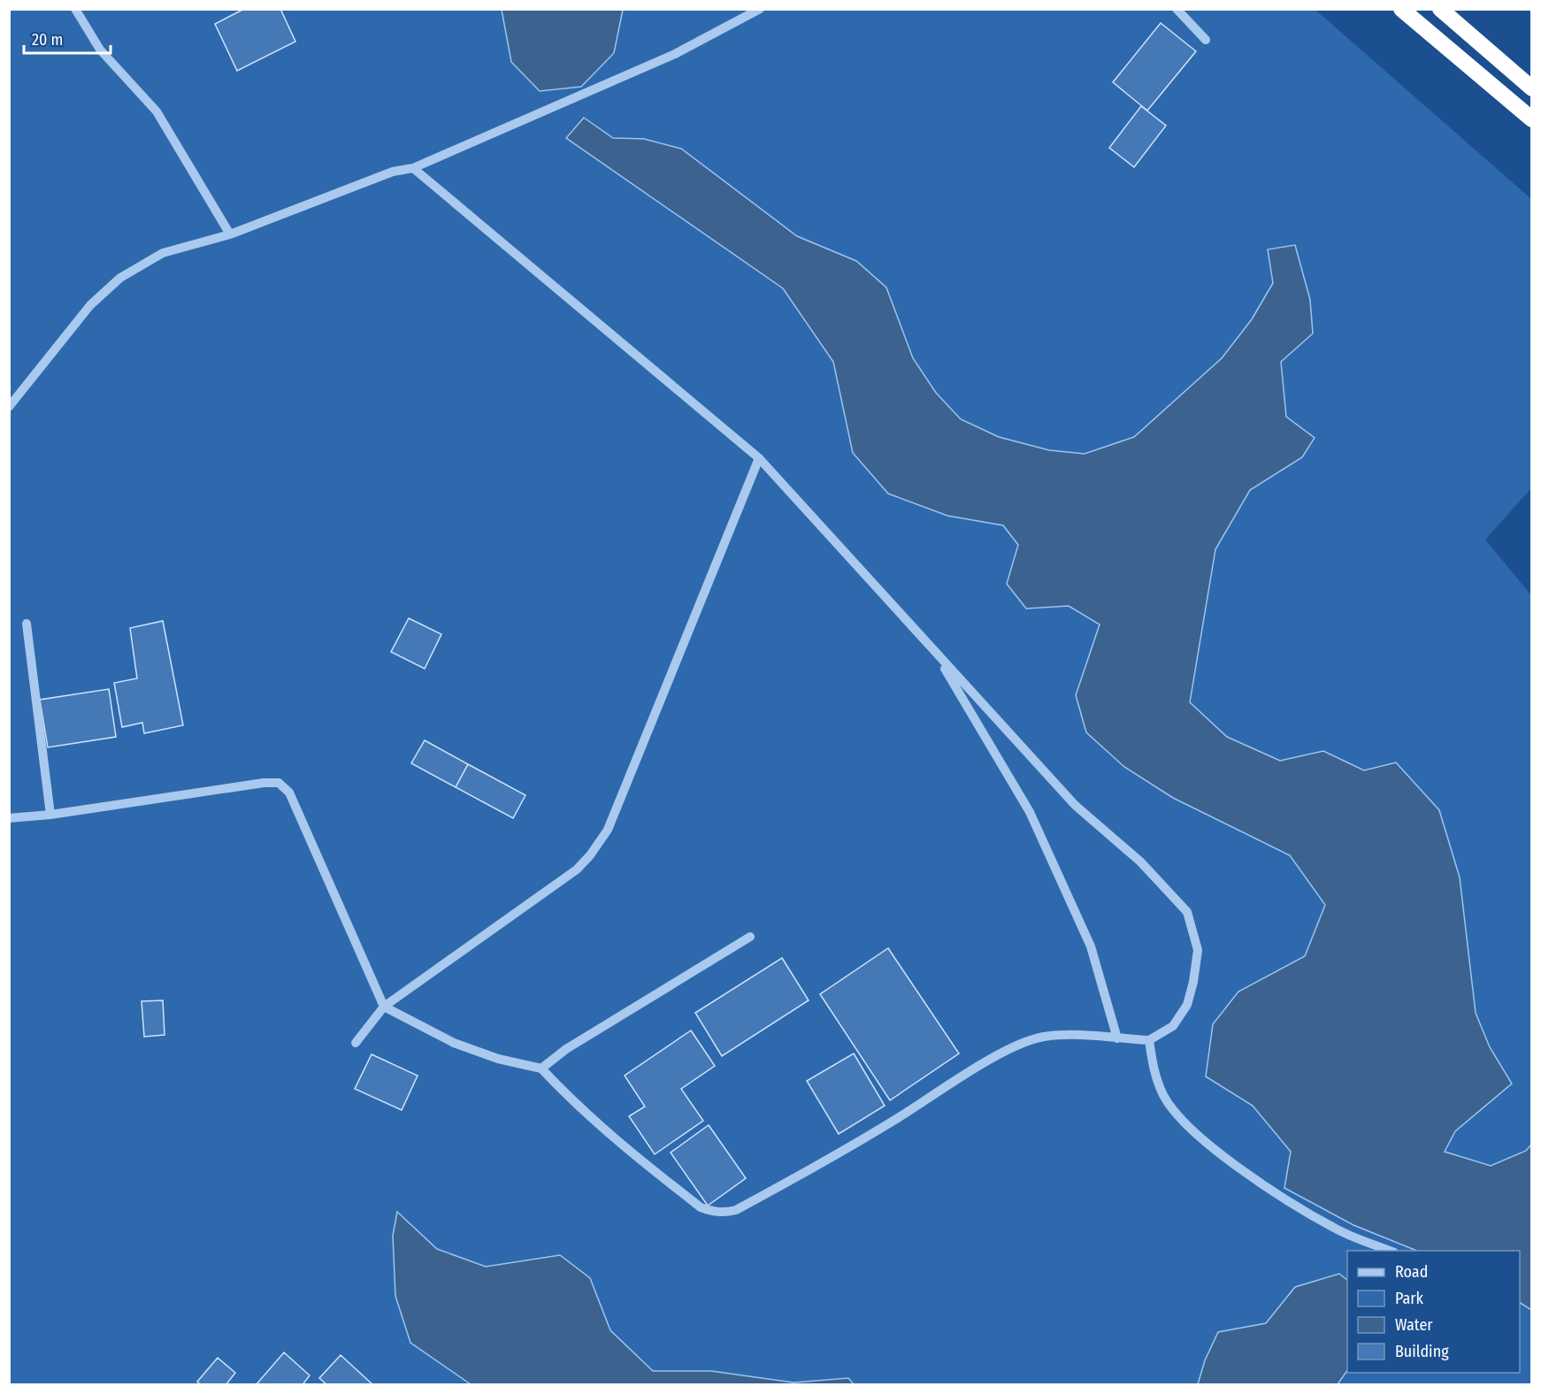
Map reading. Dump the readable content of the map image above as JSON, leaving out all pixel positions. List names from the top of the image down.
{
  "legend": [
    "Road",
    "Park",
    "Water",
    "Building"
  ],
  "scale_bar": "20 m"
}
